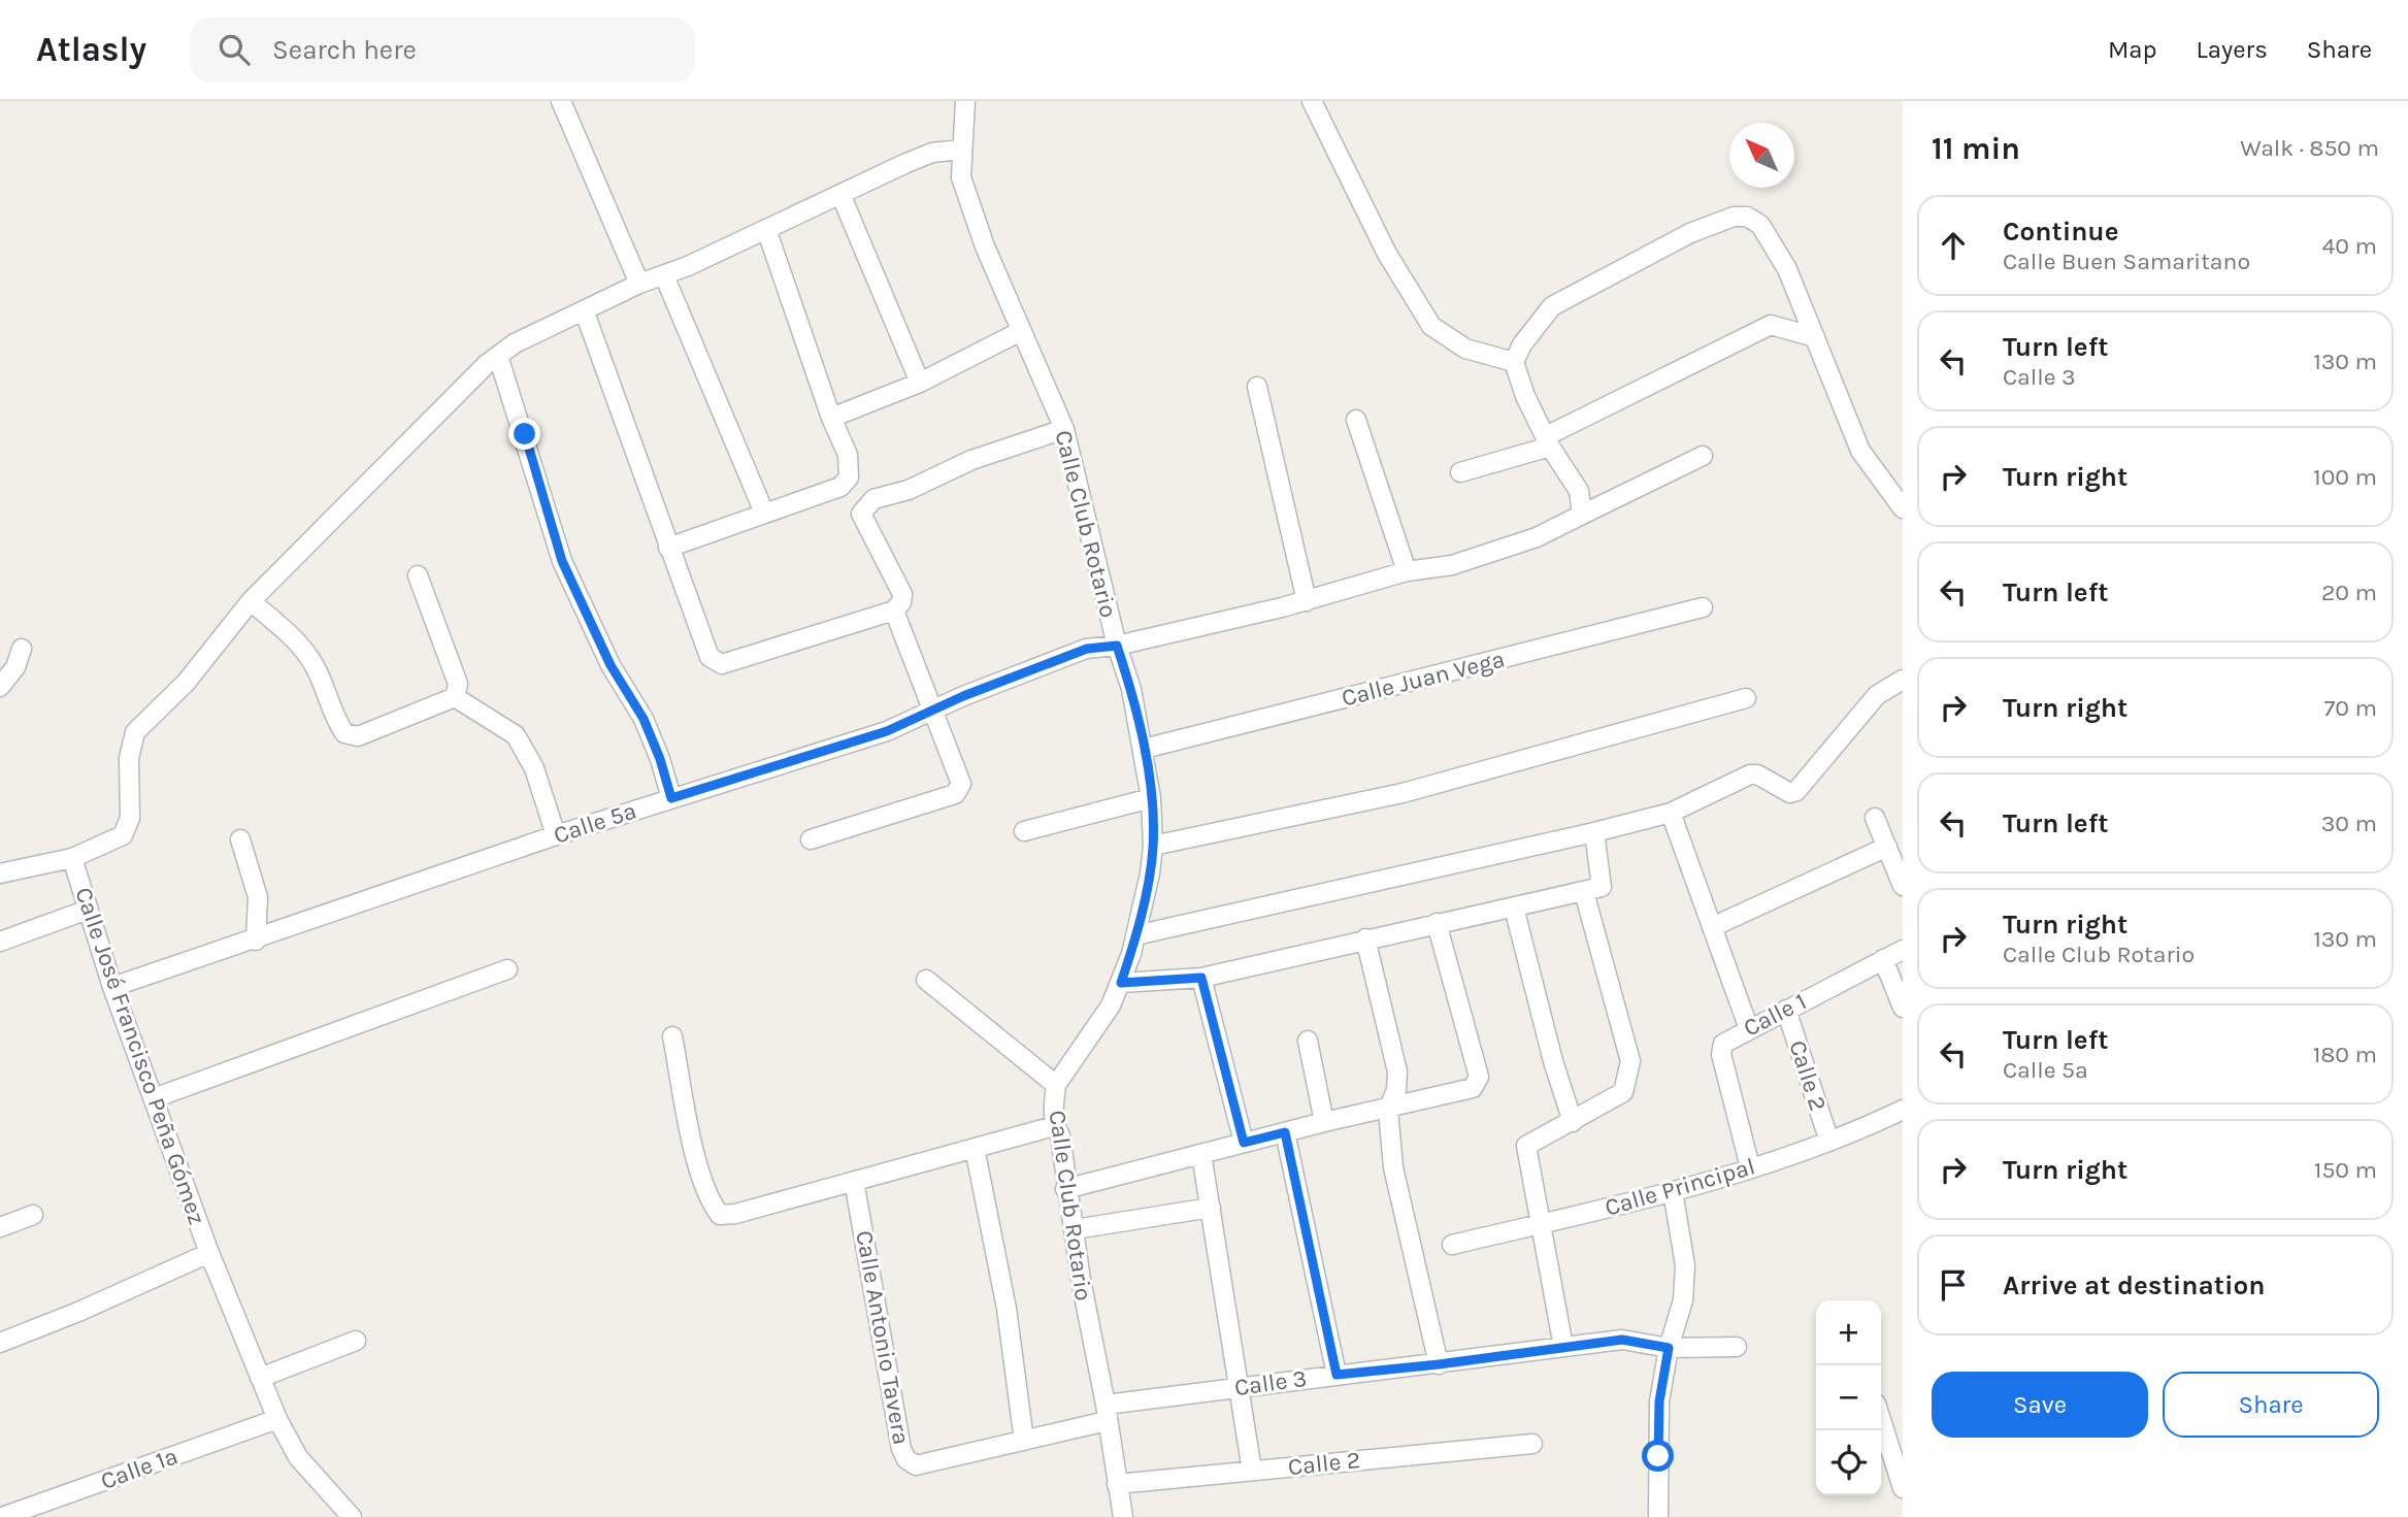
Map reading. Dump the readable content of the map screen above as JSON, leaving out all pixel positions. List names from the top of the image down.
{
  "streets": {
    "street": [
      "Calle Club Rotario",
      "Calle Juan Vega",
      "Calle 5ª",
      "Calle 1",
      "Calle José Francisco Peña Gómez",
      "Calle 2",
      "Calle Principal",
      "Calle Antonio Tavera",
      "Calle 3",
      "Calle 1ª"
    ]
  },
  "crossings": [
    ["Calle Club Rotario", "Calle Juan Vega"],
    ["Calle Club Rotario", "Calle 5ª"],
    ["Calle Club Rotario", "Calle 2"],
    ["Calle Club Rotario", "Calle Antonio Tavera"],
    ["Calle Club Rotario", "Calle 3"],
    ["Calle 5ª", "Calle José Francisco Peña Gómez"],
    ["Calle 1", "Calle 2"],
    ["Calle 1", "Calle Principal"],
    ["Calle José Francisco Peña Gómez", "Calle 1ª"],
    ["Calle 2", "Calle Principal"],
    ["Calle Antonio Tavera", "Calle 3"]
  ],
  "north": "top left",
  "page": {
    "header": "Atlasly",
    "search": "Search here",
    "nav": ["Map", "Layers", "Share"],
    "heading": ["11 min", "Walk · 850 m"],
    "list": [
      ["Continue", "Calle Buen Samaritano", "40 m"],
      ["Turn left", "Calle 3", "130 m"],
      ["Turn right", "100 m"],
      ["Turn left", "20 m"],
      ["Turn right", "70 m"],
      ["Turn left", "30 m"],
      ["Turn right", "Calle Club Rotario", "130 m"],
      ["Turn left", "Calle 5ª", "180 m"],
      ["Turn right", "150 m"],
      "Arrive at destination"
    ],
    "map_buttons": ["+", "−"],
    "buttons": ["Save", "Share"]
  }
}
